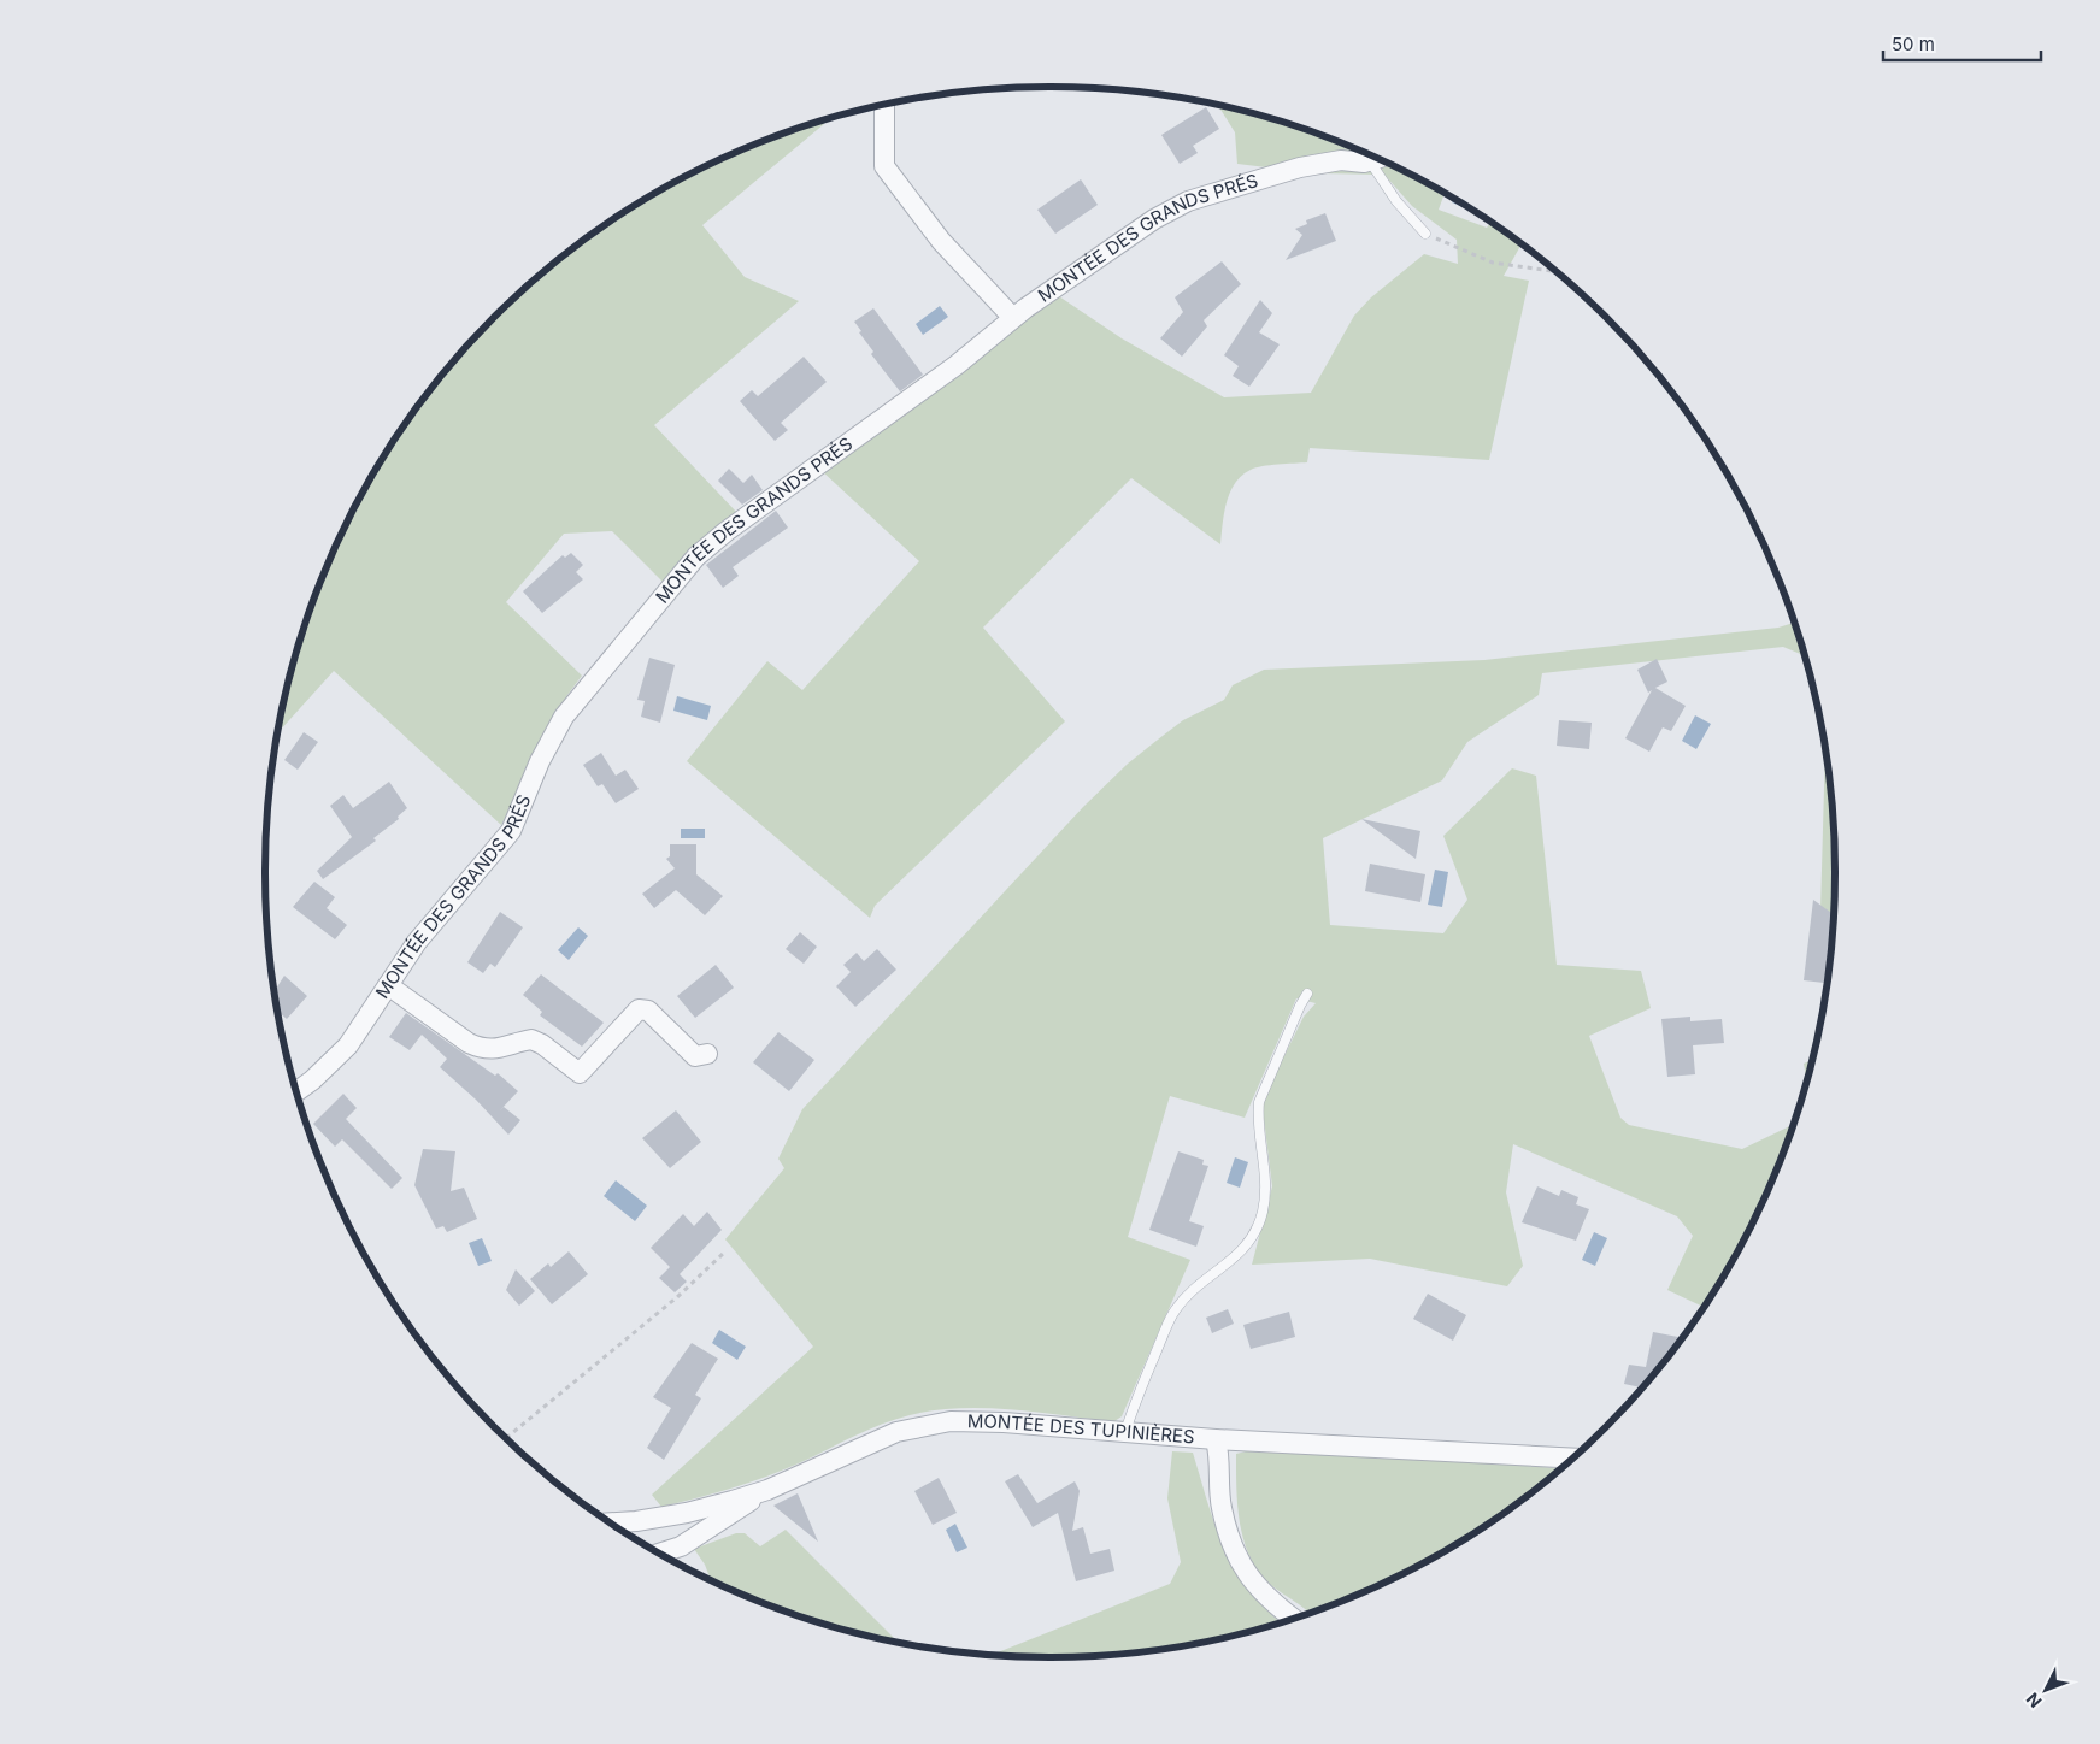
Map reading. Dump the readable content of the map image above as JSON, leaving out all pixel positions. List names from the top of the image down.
{
  "streets": {
    "street": ["MONTÉE DES GRANDS PRÉS", "MONTÉE DES TUPINIÈRES"]
  },
  "scale_bar": "50 m",
  "north": "bottom left"
}
